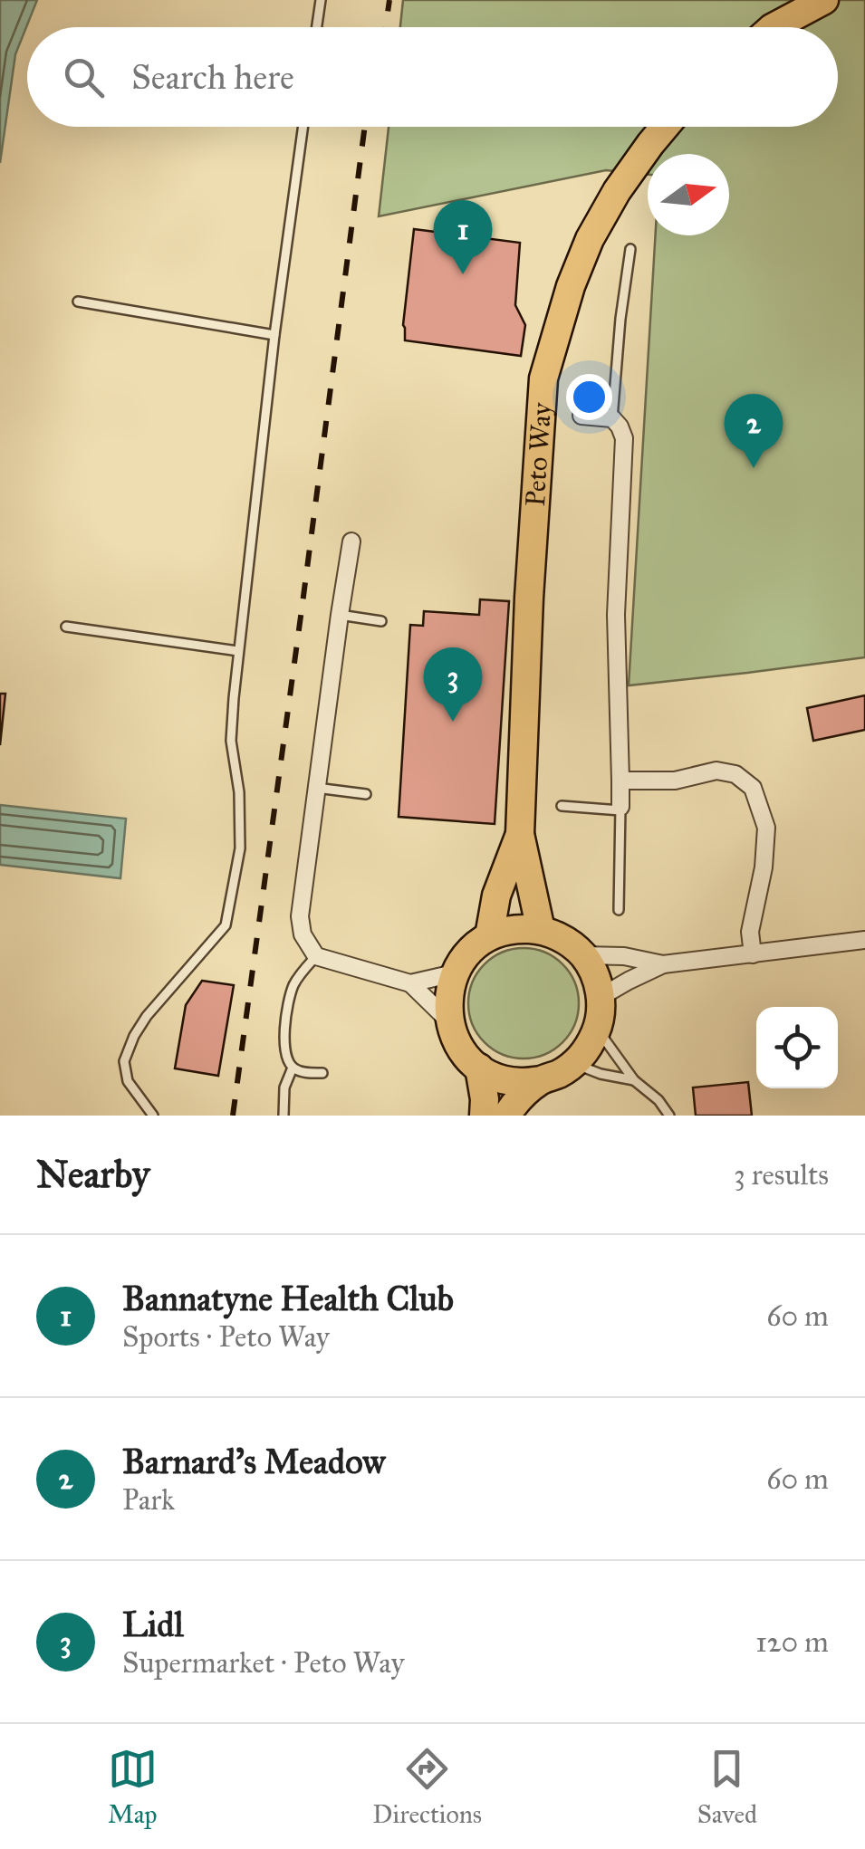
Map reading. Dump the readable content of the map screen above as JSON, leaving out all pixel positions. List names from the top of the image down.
{
  "streets": {
    "highway": ["Peto Way"]
  },
  "north": "right",
  "page": {
    "search": "Search here",
    "pins": ["1", "2", "3"],
    "heading": ["Nearby", "3 results"],
    "list": [
      {
        "mark": "1",
        "name": "Bannatyne Health Club",
        "note": "Sports · Peto Way",
        "value": "60 m"
      },
      {
        "mark": "2",
        "name": "Barnard's Meadow",
        "note": "Park",
        "value": "60 m"
      },
      {
        "mark": "3",
        "name": "Lidl",
        "note": "Supermarket · Peto Way",
        "value": "120 m"
      }
    ],
    "nav": ["Map", "Directions", "Saved"]
  }
}
